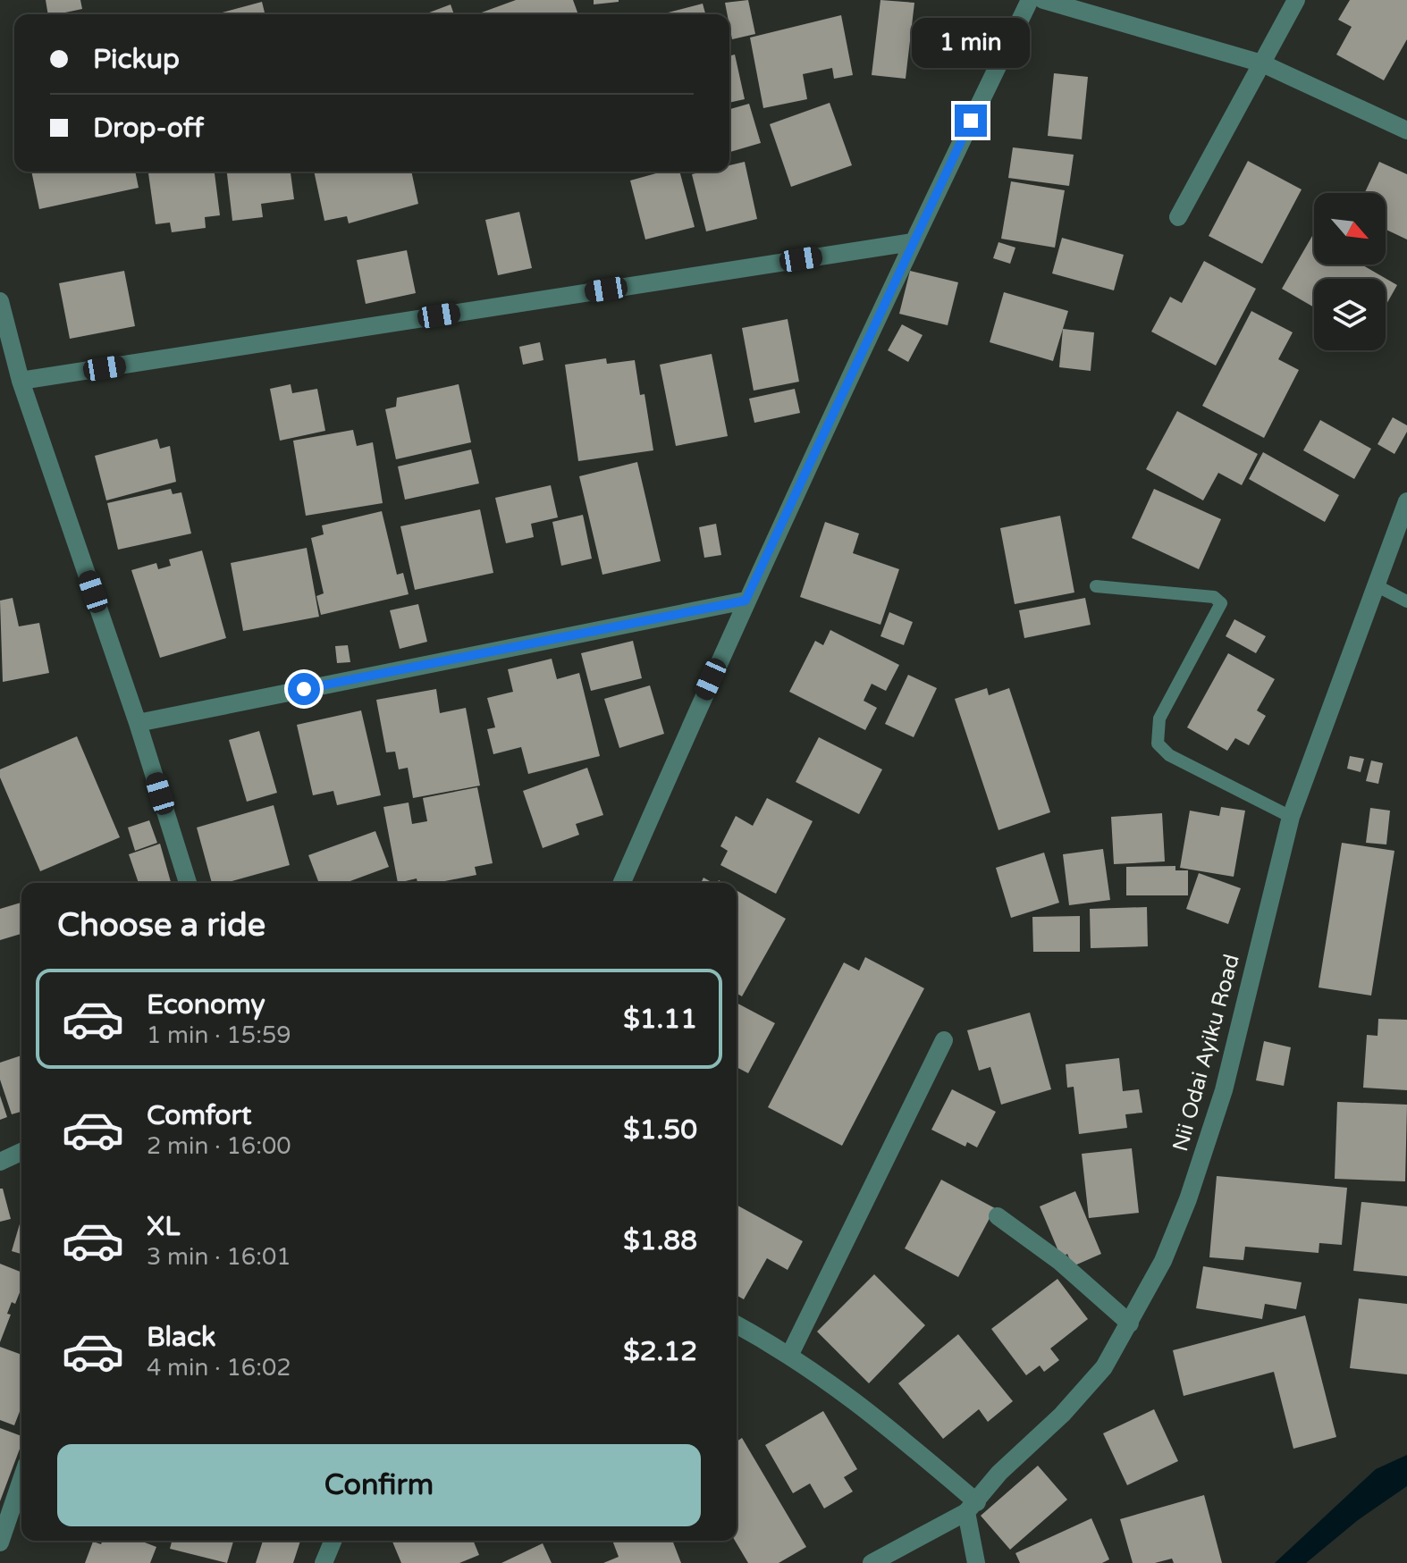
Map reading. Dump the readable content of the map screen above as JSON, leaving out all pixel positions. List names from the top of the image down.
{
  "streets": {
    "street": ["Nii Odai Ayiku Road"]
  },
  "north": "bottom right",
  "page": {
    "banner": ["Pickup", "Drop-off"],
    "bubble": "1 min",
    "heading": "Choose a ride",
    "list": [
      {
        "name": "Economy",
        "note": "1 min · 15:59",
        "value": "$1.11"
      },
      {
        "name": "Comfort",
        "note": "2 min · 16:00",
        "value": "$1.50"
      },
      {
        "name": "XL",
        "note": "3 min · 16:01",
        "value": "$1.88"
      },
      {
        "name": "Black",
        "note": "4 min · 16:02",
        "value": "$2.12"
      }
    ],
    "buttons": "Confirm"
  }
}
